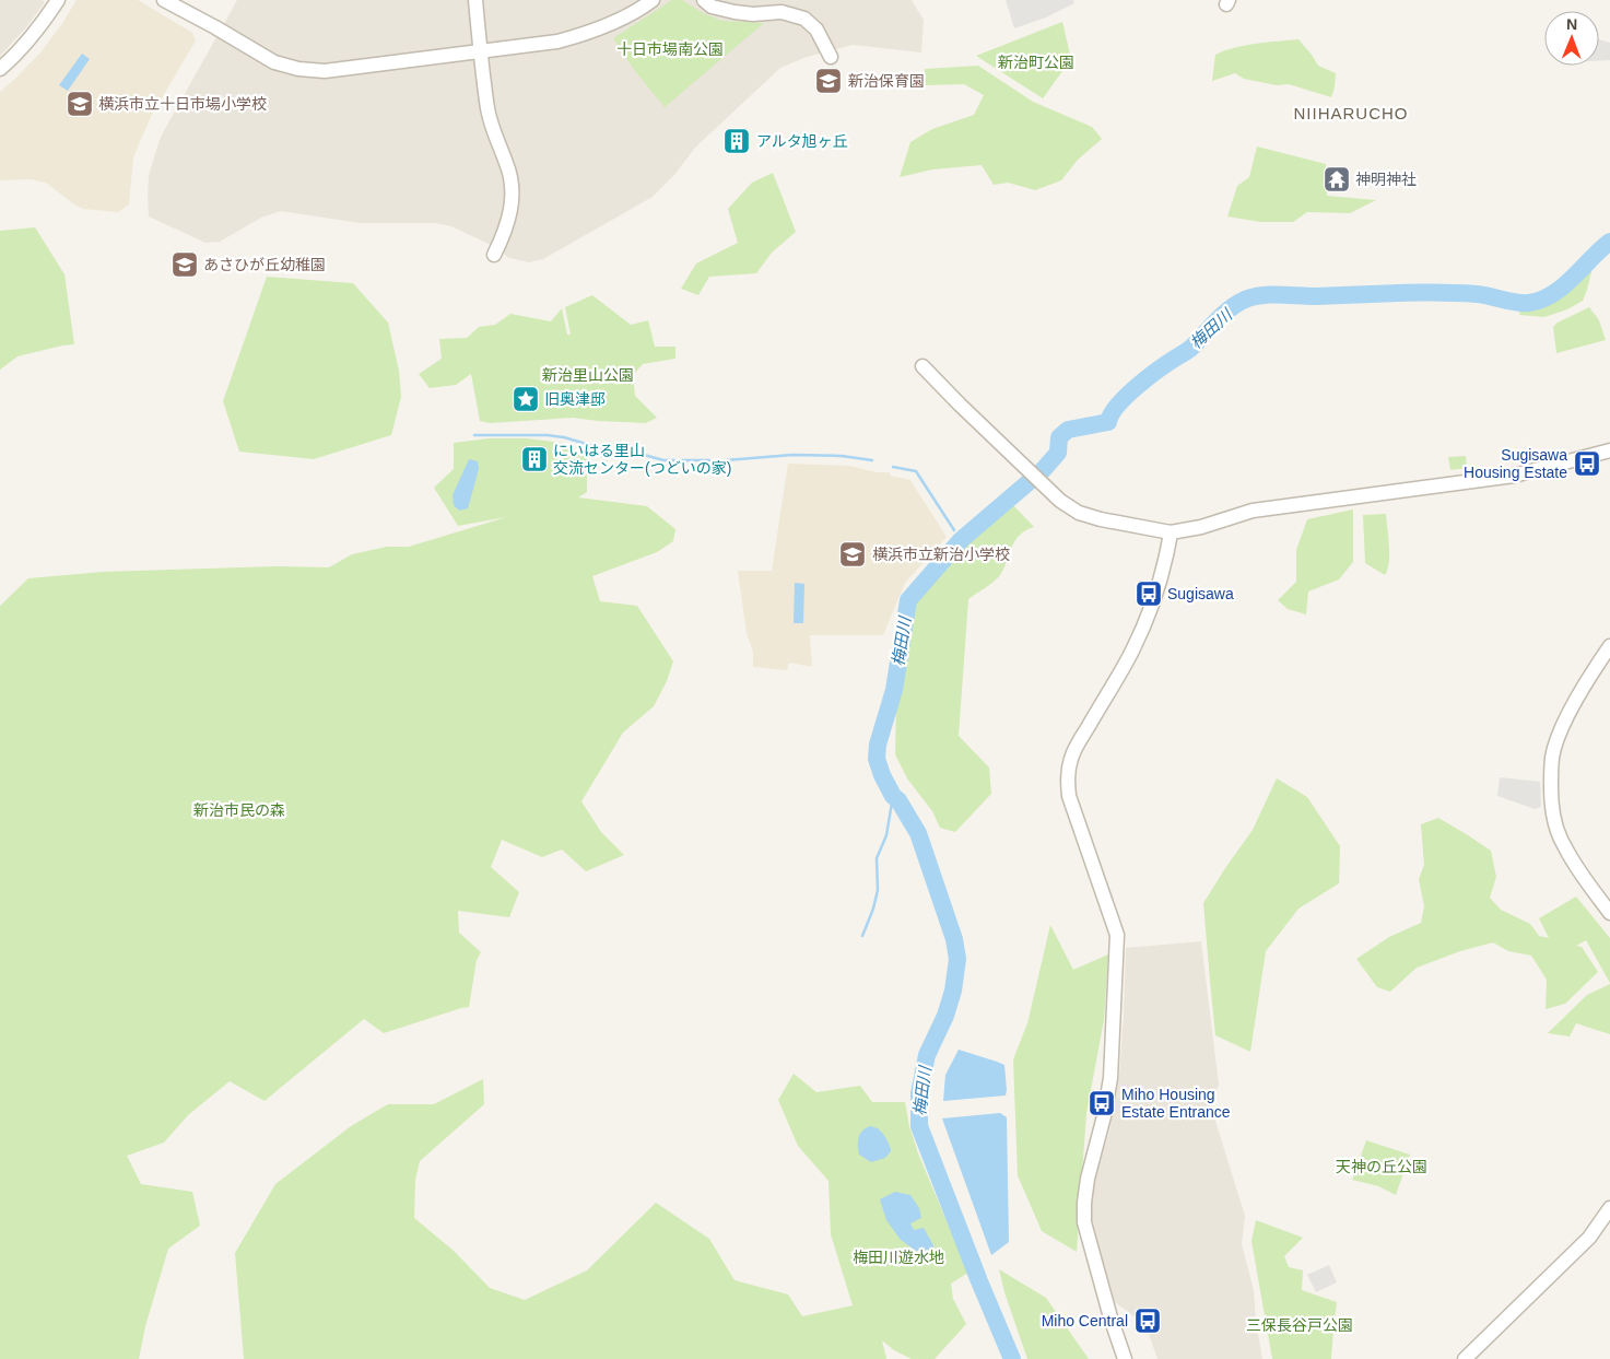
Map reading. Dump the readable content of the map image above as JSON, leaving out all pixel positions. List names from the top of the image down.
{
  "districts": ["NIIHARUCHO"],
  "water": ["梅田川"],
  "parks": [
    "十日市場南公園",
    "新治町公園",
    "新治里山公園",
    "新治市民の森",
    "天神の丘公園",
    "梅田川遊水地",
    "三保長谷戸公園"
  ],
  "places": {
    "school or university": [
      "新治保育園",
      "横浜市立十日市場小学校",
      "あさひが丘幼稚園",
      "横浜市立新治小学校"
    ],
    "building": ["アルタ旭ヶ丘", "にいはる里山 交流センター(つどいの家)"],
    "temple": ["神明神社"],
    "place": ["旧奥津邸"],
    "bus stop": [
      "Sugisawa Housing Estate",
      "Sugisawa",
      "Miho Housing Estate Entrance",
      "Miho Central"
    ]
  },
  "north": "top"
}
